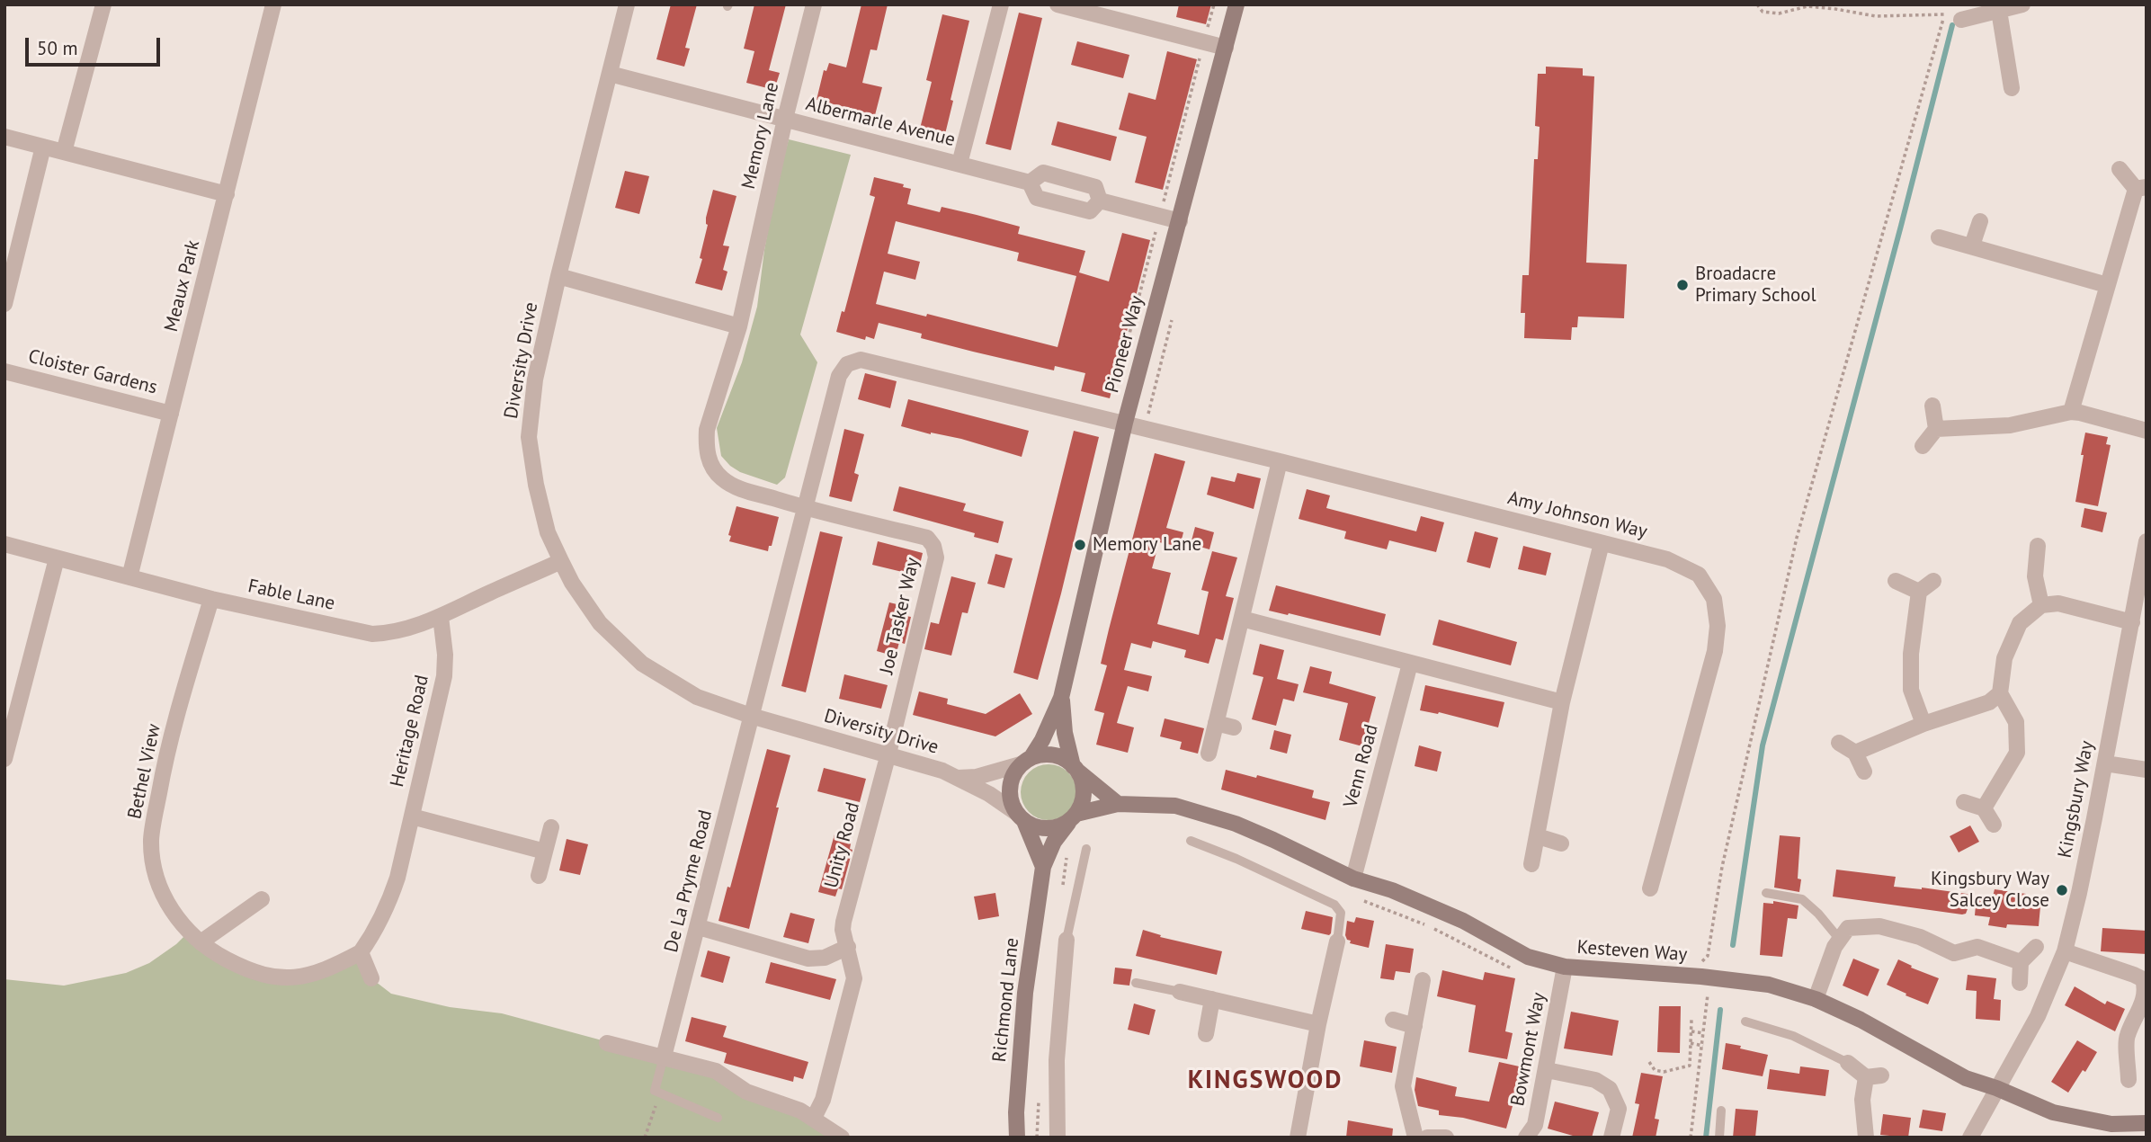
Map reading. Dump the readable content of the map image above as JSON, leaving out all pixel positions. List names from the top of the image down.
{
  "streets": {
    "street": [
      "Albermarle Avenue",
      "Memory Lane",
      "Meaux Park",
      "Pioneer Way",
      "Diversity Drive",
      "Cloister Gardens",
      "Amy Johnson Way",
      "Fable Lane",
      "Joe Tasker Way",
      "Heritage Road",
      "Venn Road",
      "Bethel View",
      "Kingsbury Way",
      "Unity Road",
      "De La Pryme Road",
      "Kesteven Way",
      "Richmond Lane",
      "Bowmont Way"
    ]
  },
  "crossings": [
    ["Albermarle Avenue", "Memory Lane"],
    ["Albermarle Avenue", "Pioneer Way"],
    ["Albermarle Avenue", "Diversity Drive"],
    ["Memory Lane", "Joe Tasker Way"],
    ["Meaux Park", "Cloister Gardens"],
    ["Meaux Park", "Fable Lane"],
    ["Pioneer Way", "Diversity Drive"],
    ["Pioneer Way", "Amy Johnson Way"],
    ["Pioneer Way", "Kesteven Way"],
    ["Pioneer Way", "Richmond Lane"],
    ["Diversity Drive", "Fable Lane"],
    ["Diversity Drive", "Joe Tasker Way"],
    ["Diversity Drive", "Unity Road"],
    ["Diversity Drive", "De La Pryme Road"],
    ["Diversity Drive", "Kesteven Way"],
    ["Diversity Drive", "Richmond Lane"],
    ["Fable Lane", "Heritage Road"],
    ["Fable Lane", "Bethel View"],
    ["Joe Tasker Way", "Unity Road"],
    ["Heritage Road", "Bethel View"],
    ["Venn Road", "Kesteven Way"],
    ["Kingsbury Way", "Kesteven Way"],
    ["Kesteven Way", "Richmond Lane"],
    ["Kesteven Way", "Bowmont Way"]
  ],
  "districts": ["KINGSWOOD"],
  "places": ["Broadacre Primary School", "Memory Lane", "Kingsbury Way Salcey Close"],
  "scale_bar": "50 m"
}
